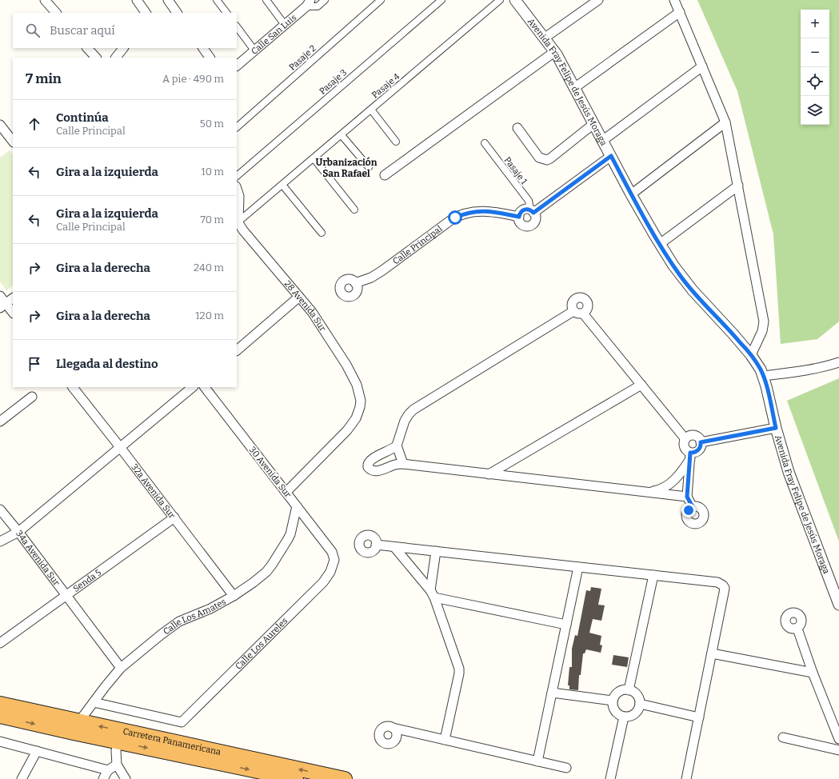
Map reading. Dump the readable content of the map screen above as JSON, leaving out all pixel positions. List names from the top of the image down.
{
  "streets": {
    "highway": ["Carretera Panamericana"],
    "street": [
      "Calle San Luis",
      "Pasaje 2",
      "Pasaje 3",
      "Avenida Fray Felipe de Jesús Moraga",
      "Pasaje 4",
      "Pasaje 1",
      "Calle Principal",
      "28 Avenida Sur",
      "30 Avenida Sur",
      "32a Avenida Sur",
      "34a Avenida Sur",
      "Senda 5",
      "Calle Los Amates",
      "Calle Los Aureles"
    ]
  },
  "crossings": [
    ["Pasaje 4", "28 Avenida Sur"],
    ["Pasaje 1", "Calle Principal"],
    ["28 Avenida Sur", "30 Avenida Sur"],
    ["30 Avenida Sur", "Calle Los Amates"],
    ["30 Avenida Sur", "Calle Los Aureles"],
    ["32a Avenida Sur", "Senda 5"],
    ["32a Avenida Sur", "Calle Los Amates"],
    ["34a Avenida Sur", "Senda 5"],
    ["34a Avenida Sur", "Calle Los Amates"],
    ["Calle Los Amates", "Calle Los Aureles"],
    ["Calle Los Amates", "Carretera Panamericana"]
  ],
  "districts": ["Urbanización San Rafael"],
  "page": {
    "map_buttons": ["+", "−"],
    "search": "Buscar aquí",
    "heading": ["7 min", "A pie · 490 m"],
    "list": [
      ["Continúa", "Calle Principal", "50 m"],
      ["Gira a la izquierda", "10 m"],
      ["Gira a la izquierda", "Calle Principal", "70 m"],
      ["Gira a la derecha", "240 m"],
      ["Gira a la derecha", "120 m"],
      "Llegada al destino"
    ]
  }
}
